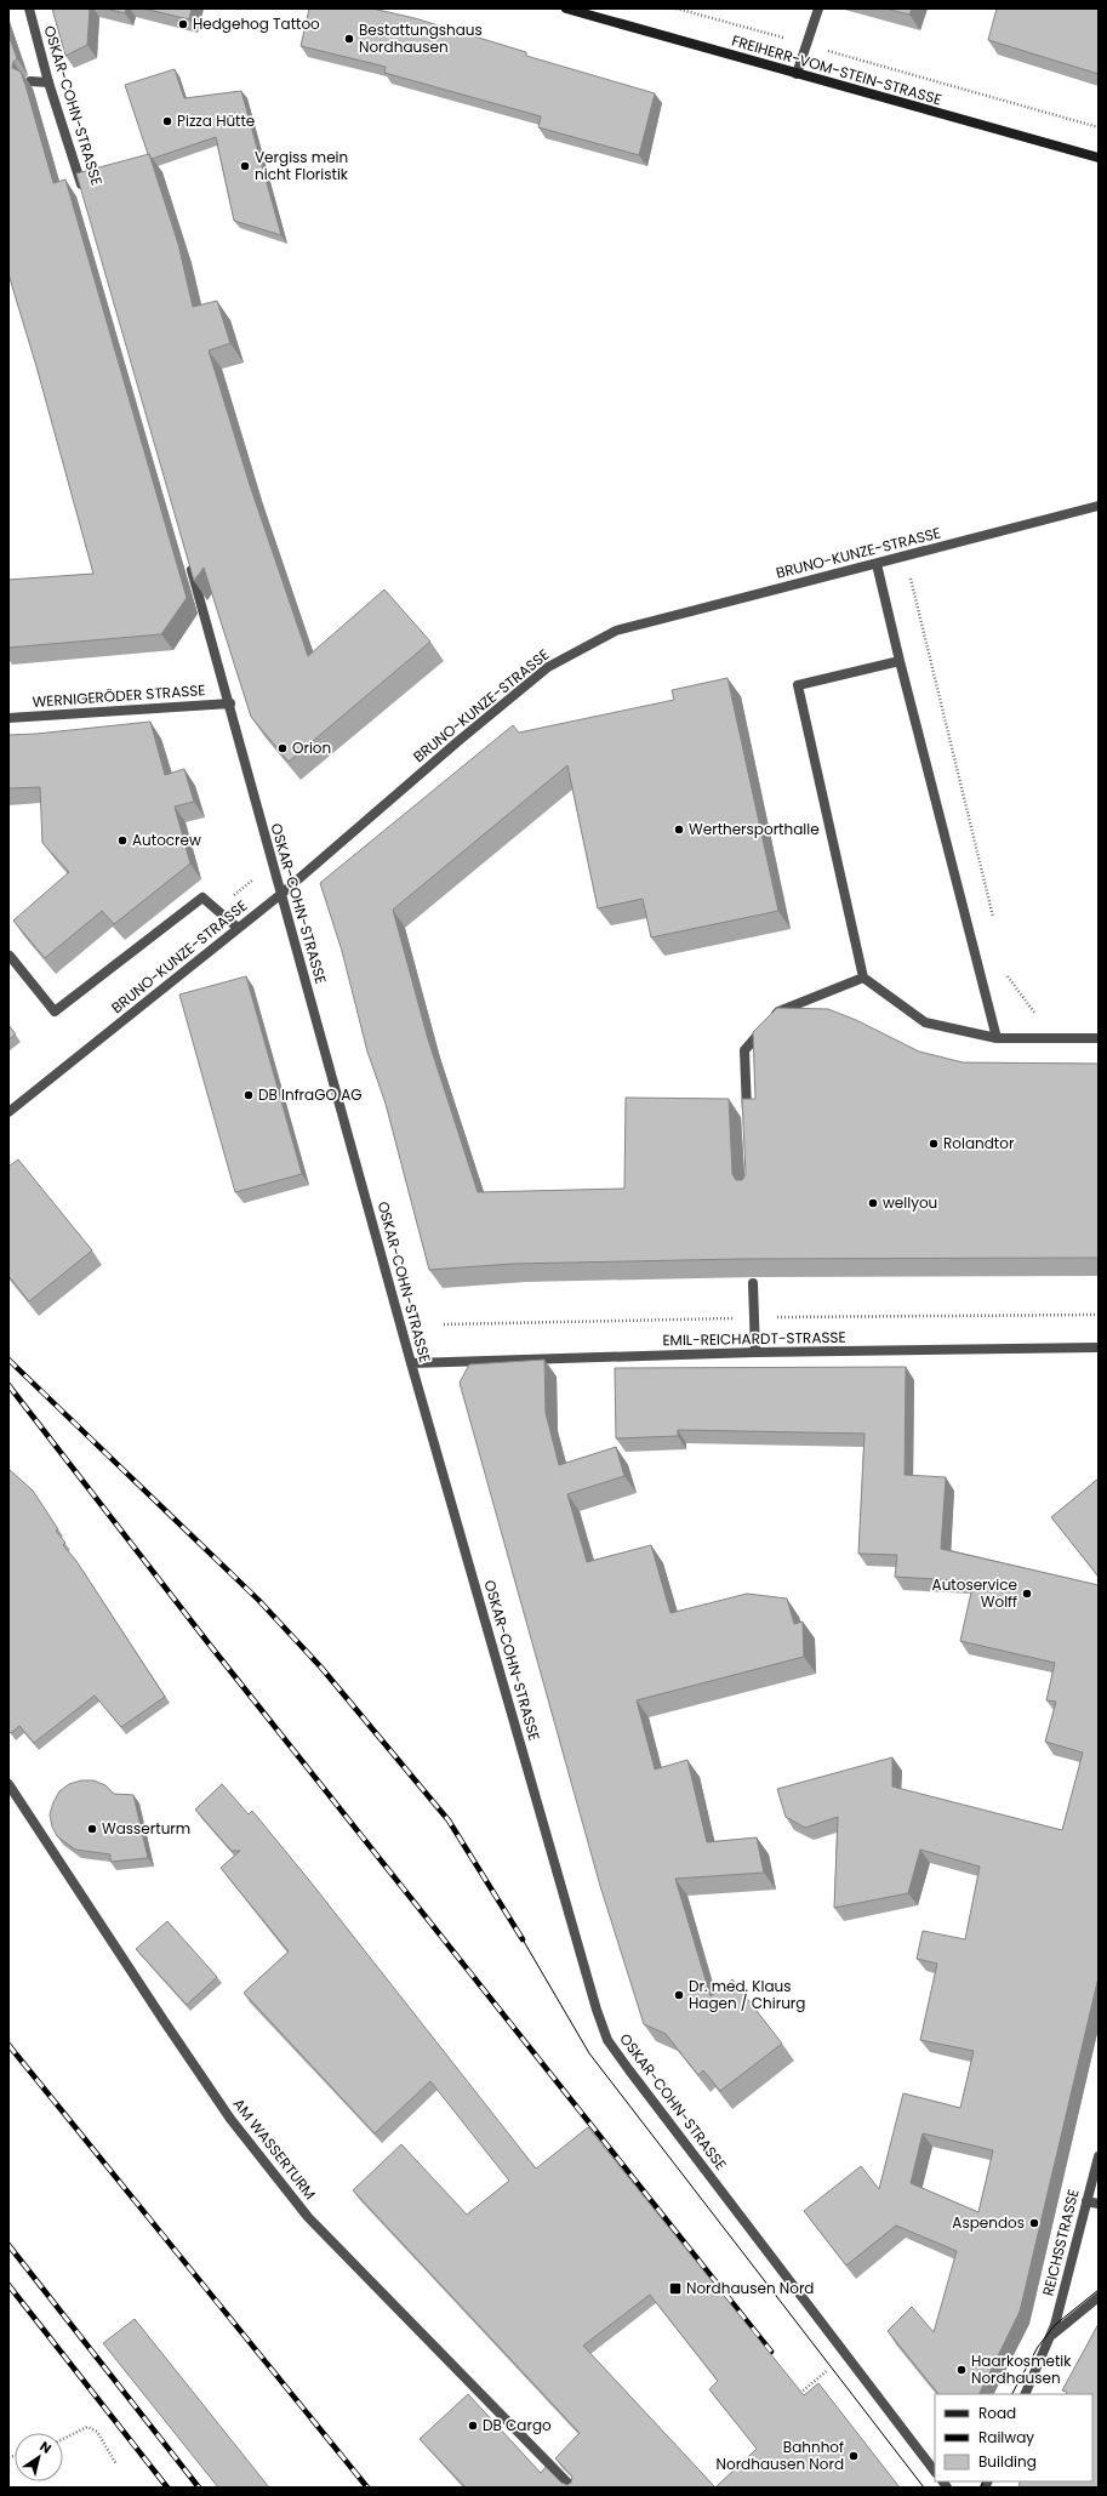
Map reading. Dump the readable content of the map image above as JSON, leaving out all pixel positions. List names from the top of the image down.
{
  "streets": {
    "main road": ["FREIHERR-VOM-STEIN-STRASSE"],
    "street": [
      "OSKAR-COHN-STRASSE",
      "BRUNO-KUNZE-STRASSE",
      "WERNIGERÖDER STRASSE",
      "EMIL-REICHARDT-STRASSE",
      "AM WASSERTURM",
      "REICHSSTRASSE"
    ]
  },
  "crossings": [
    ["OSKAR-COHN-STRASSE", "BRUNO-KUNZE-STRASSE"],
    ["OSKAR-COHN-STRASSE", "WERNIGERÖDER STRASSE"],
    ["OSKAR-COHN-STRASSE", "EMIL-REICHARDT-STRASSE"]
  ],
  "places": {
    "other": [
      "Hedgehog Tattoo",
      "Bestattungshaus Nordhausen",
      "Pizza Hütte",
      "Vergiss mein nicht Floristik",
      "Orion",
      "Werthersporthalle",
      "Autocrew",
      "DB InfraGO AG",
      "Rolandtor",
      "wellyou",
      "Autoservice Wolff",
      "Wasserturm",
      "Dr. med. Klaus Hagen / Chirurg",
      "Aspendos",
      "Haarkosmetik Nordhausen",
      "DB Cargo",
      "Bahnhof Nordhausen Nord"
    ],
    "transit": ["Nordhausen Nord"]
  },
  "legend": ["Road", "Railway", "Building"],
  "north": "top right"
}
